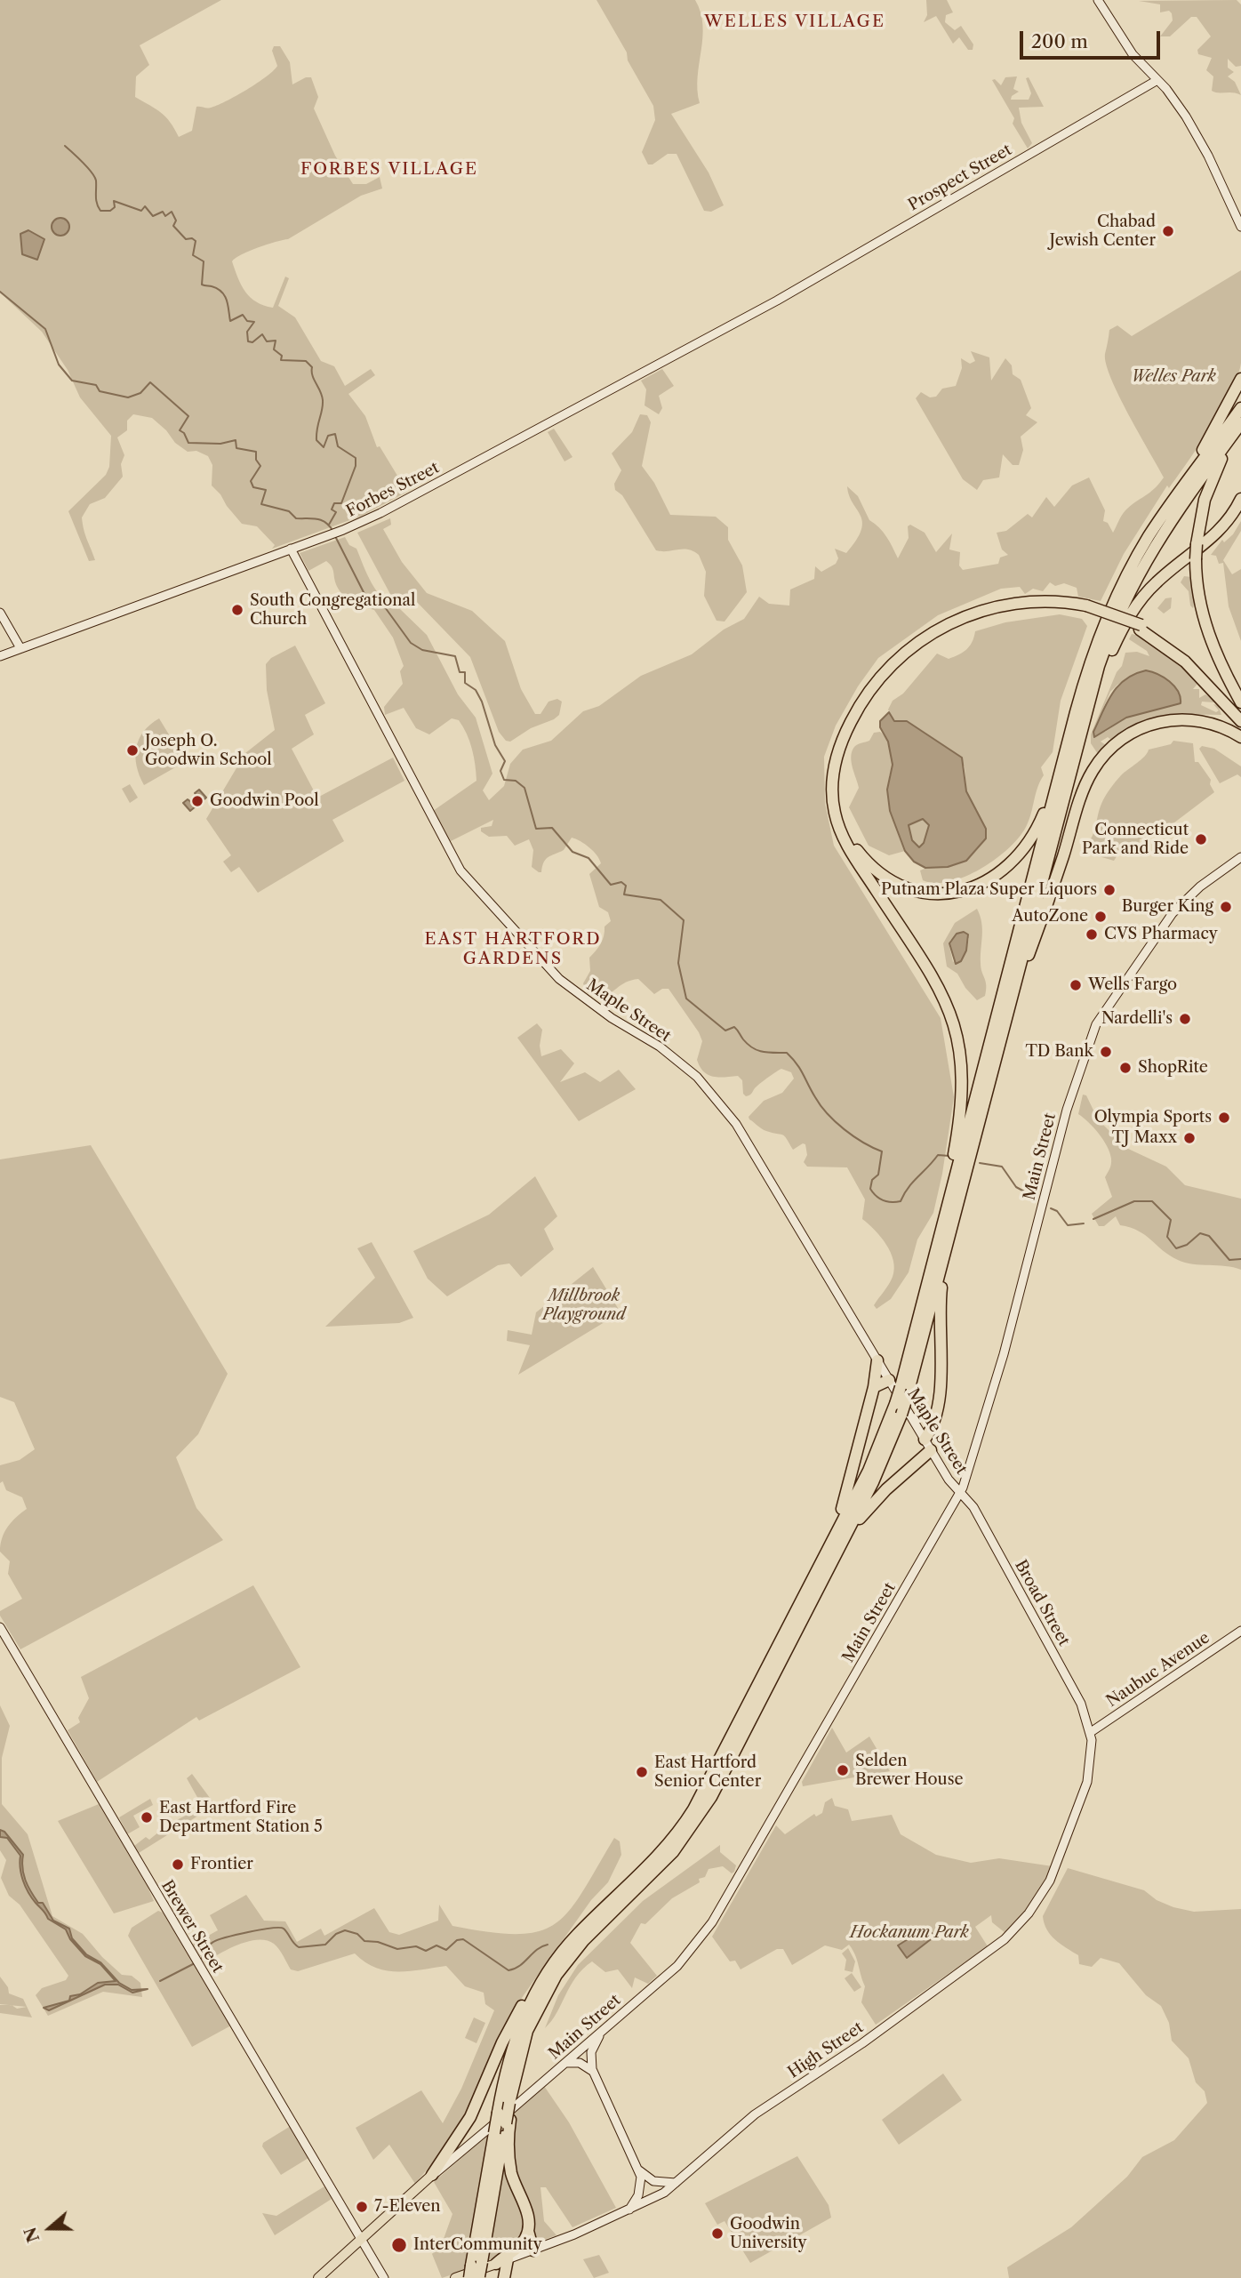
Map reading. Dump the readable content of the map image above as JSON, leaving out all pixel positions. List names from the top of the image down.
{
  "streets": {
    "main road": [
      "Prospect Street",
      "Forbes Street",
      "Maple Street",
      "Main Street",
      "Broad Street",
      "Naubuc Avenue",
      "Brewer Street",
      "High Street"
    ]
  },
  "crossings": [
    ["Prospect Street", "Forbes Street"],
    ["Forbes Street", "Maple Street"],
    ["Maple Street", "Main Street"],
    ["Maple Street", "Broad Street"],
    ["Main Street", "Broad Street"],
    ["Main Street", "Brewer Street"],
    ["Broad Street", "Naubuc Avenue"],
    ["Broad Street", "High Street"],
    ["Naubuc Avenue", "High Street"]
  ],
  "districts": ["WELLES VILLAGE", "FORBES VILLAGE", "EAST HARTFORD GARDENS"],
  "parks": ["Welles Park", "Millbrook Playground", "Hockanum Park"],
  "places": [
    "Chabad Jewish Center",
    "South Congregational Church",
    "Joseph O. Goodwin School",
    "Goodwin Pool",
    "Connecticut Park and Ride",
    "Putnam Plaza Super Liquors",
    "Burger King",
    "AutoZone",
    "CVS Pharmacy",
    "Wells Fargo",
    "Nardelli's",
    "TD Bank",
    "ShopRite",
    "Olympia Sports",
    "TJ Maxx",
    "Selden Brewer House",
    "East Hartford Senior Center",
    "East Hartford Fire Department Station 5",
    "Frontier",
    "7-Eleven",
    "Goodwin University",
    "InterCommunity"
  ],
  "scale_bar": "200 m",
  "north": "left"
}
